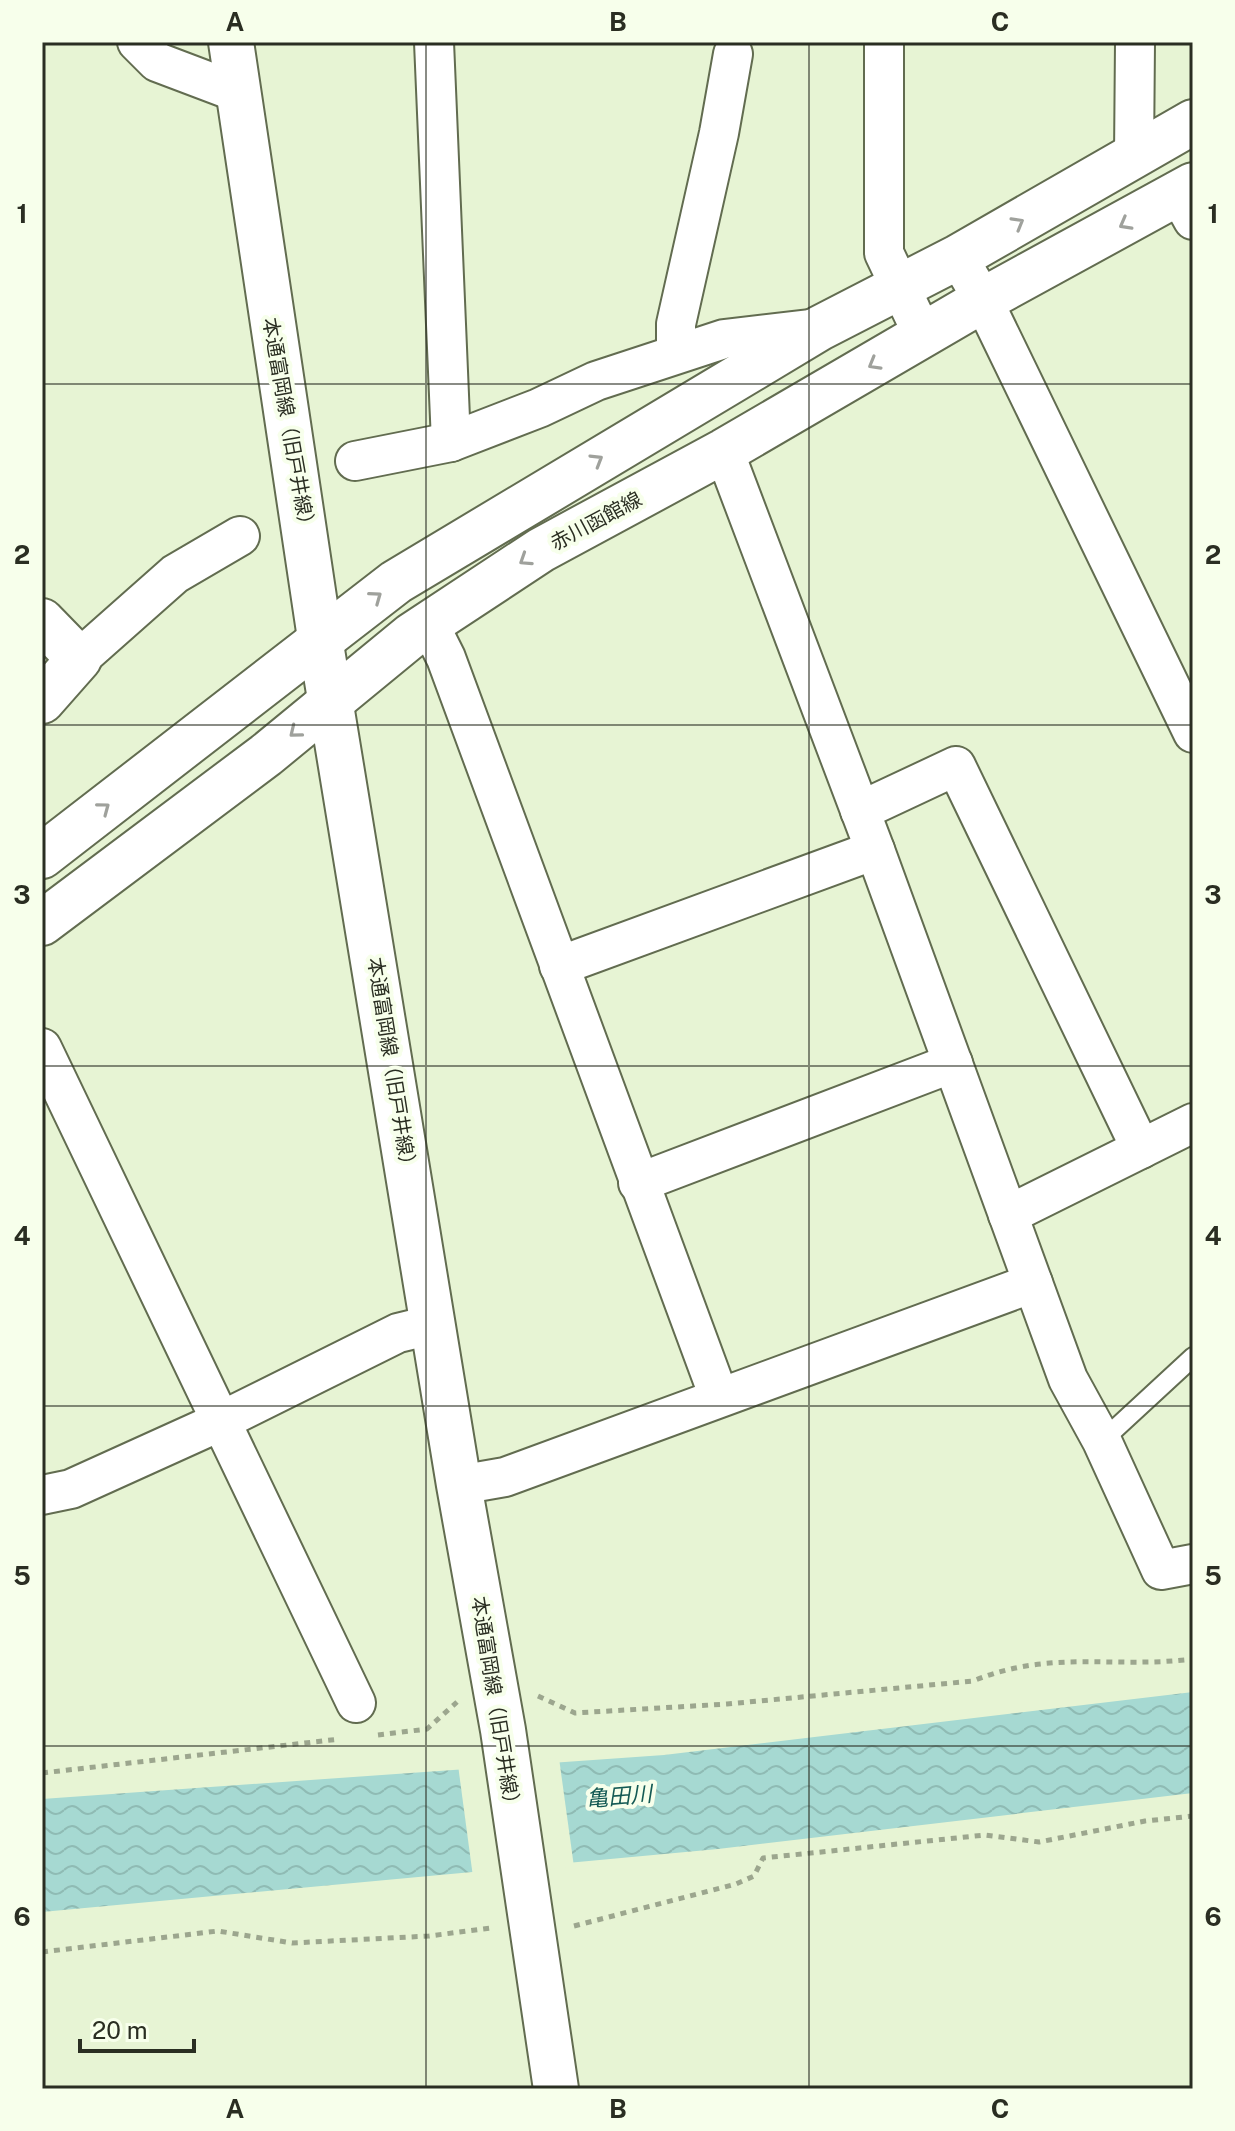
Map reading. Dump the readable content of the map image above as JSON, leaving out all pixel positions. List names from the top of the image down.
{
  "streets": {
    "main road": ["本通富岡線（旧戸井線）", "赤川函館線"]
  },
  "crossings": [
    ["本通富岡線（旧戸井線）", "赤川函館線"]
  ],
  "water": ["亀田川"],
  "scale_bar": "20 m",
  "grid": {
    "columns": ["A", "B", "C"],
    "rows": [
      "1",
      "2",
      "3",
      "4",
      "5",
      "6"
    ]
  }
}
